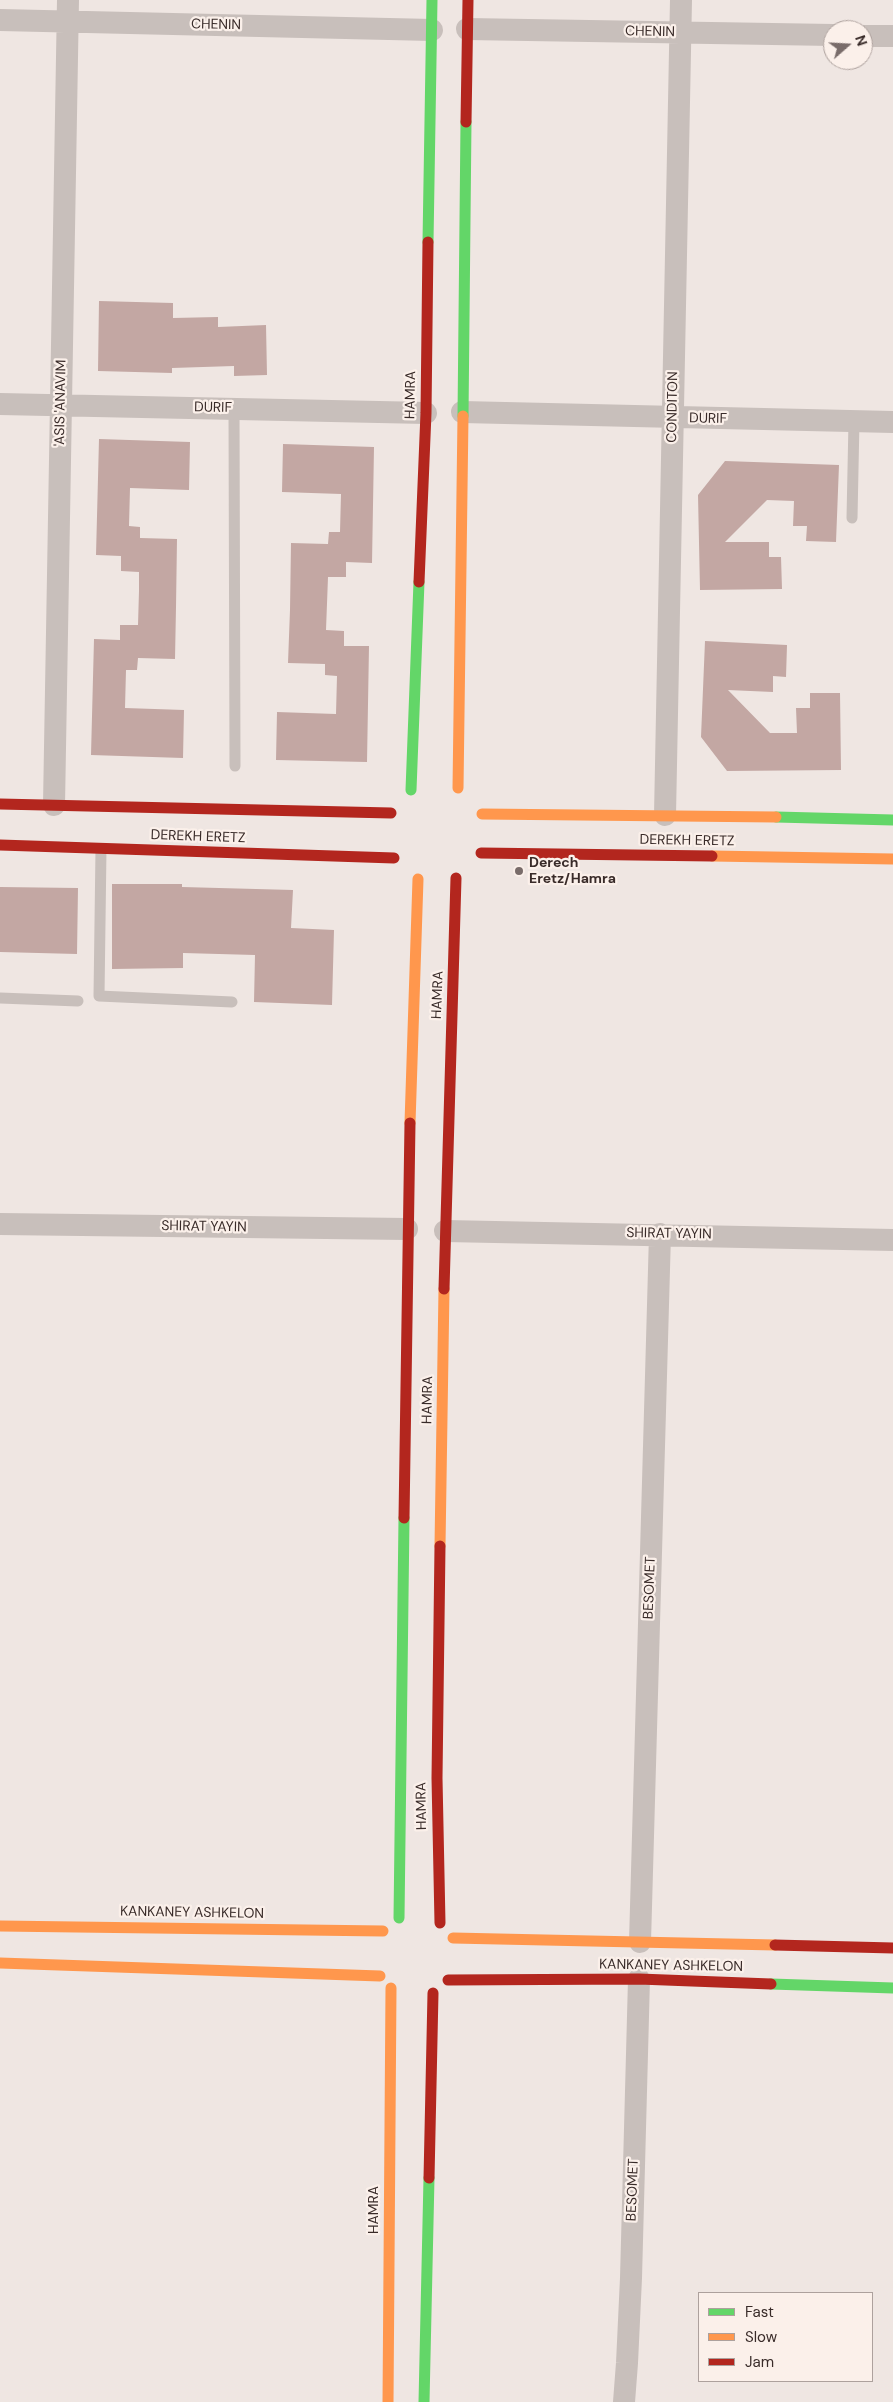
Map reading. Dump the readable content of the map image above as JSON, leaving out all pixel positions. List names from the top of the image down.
{
  "streets": {
    "street": [
      "CHENIN",
      "HAMRA",
      "'ASIS 'ANAVIM",
      "CONDITON",
      "DURIF",
      "DEREKH ERETZ",
      "SHIRAT YAYIN",
      "BESOMET",
      "KANKANEY ASHKELON"
    ]
  },
  "crossings": [
    ["CHENIN", "HAMRA"],
    ["CHENIN", "'ASIS 'ANAVIM"],
    ["CHENIN", "CONDITON"],
    ["HAMRA", "DURIF"],
    ["HAMRA", "DEREKH ERETZ"],
    ["HAMRA", "SHIRAT YAYIN"],
    ["HAMRA", "KANKANEY ASHKELON"],
    ["'ASIS 'ANAVIM", "DURIF"],
    ["'ASIS 'ANAVIM", "DEREKH ERETZ"],
    ["CONDITON", "DURIF"],
    ["CONDITON", "DEREKH ERETZ"],
    ["SHIRAT YAYIN", "BESOMET"],
    ["BESOMET", "KANKANEY ASHKELON"]
  ],
  "places": ["Derech Eretz/Hamra"],
  "legend": ["Fast", "Slow", "Jam"],
  "north": "right"
}
